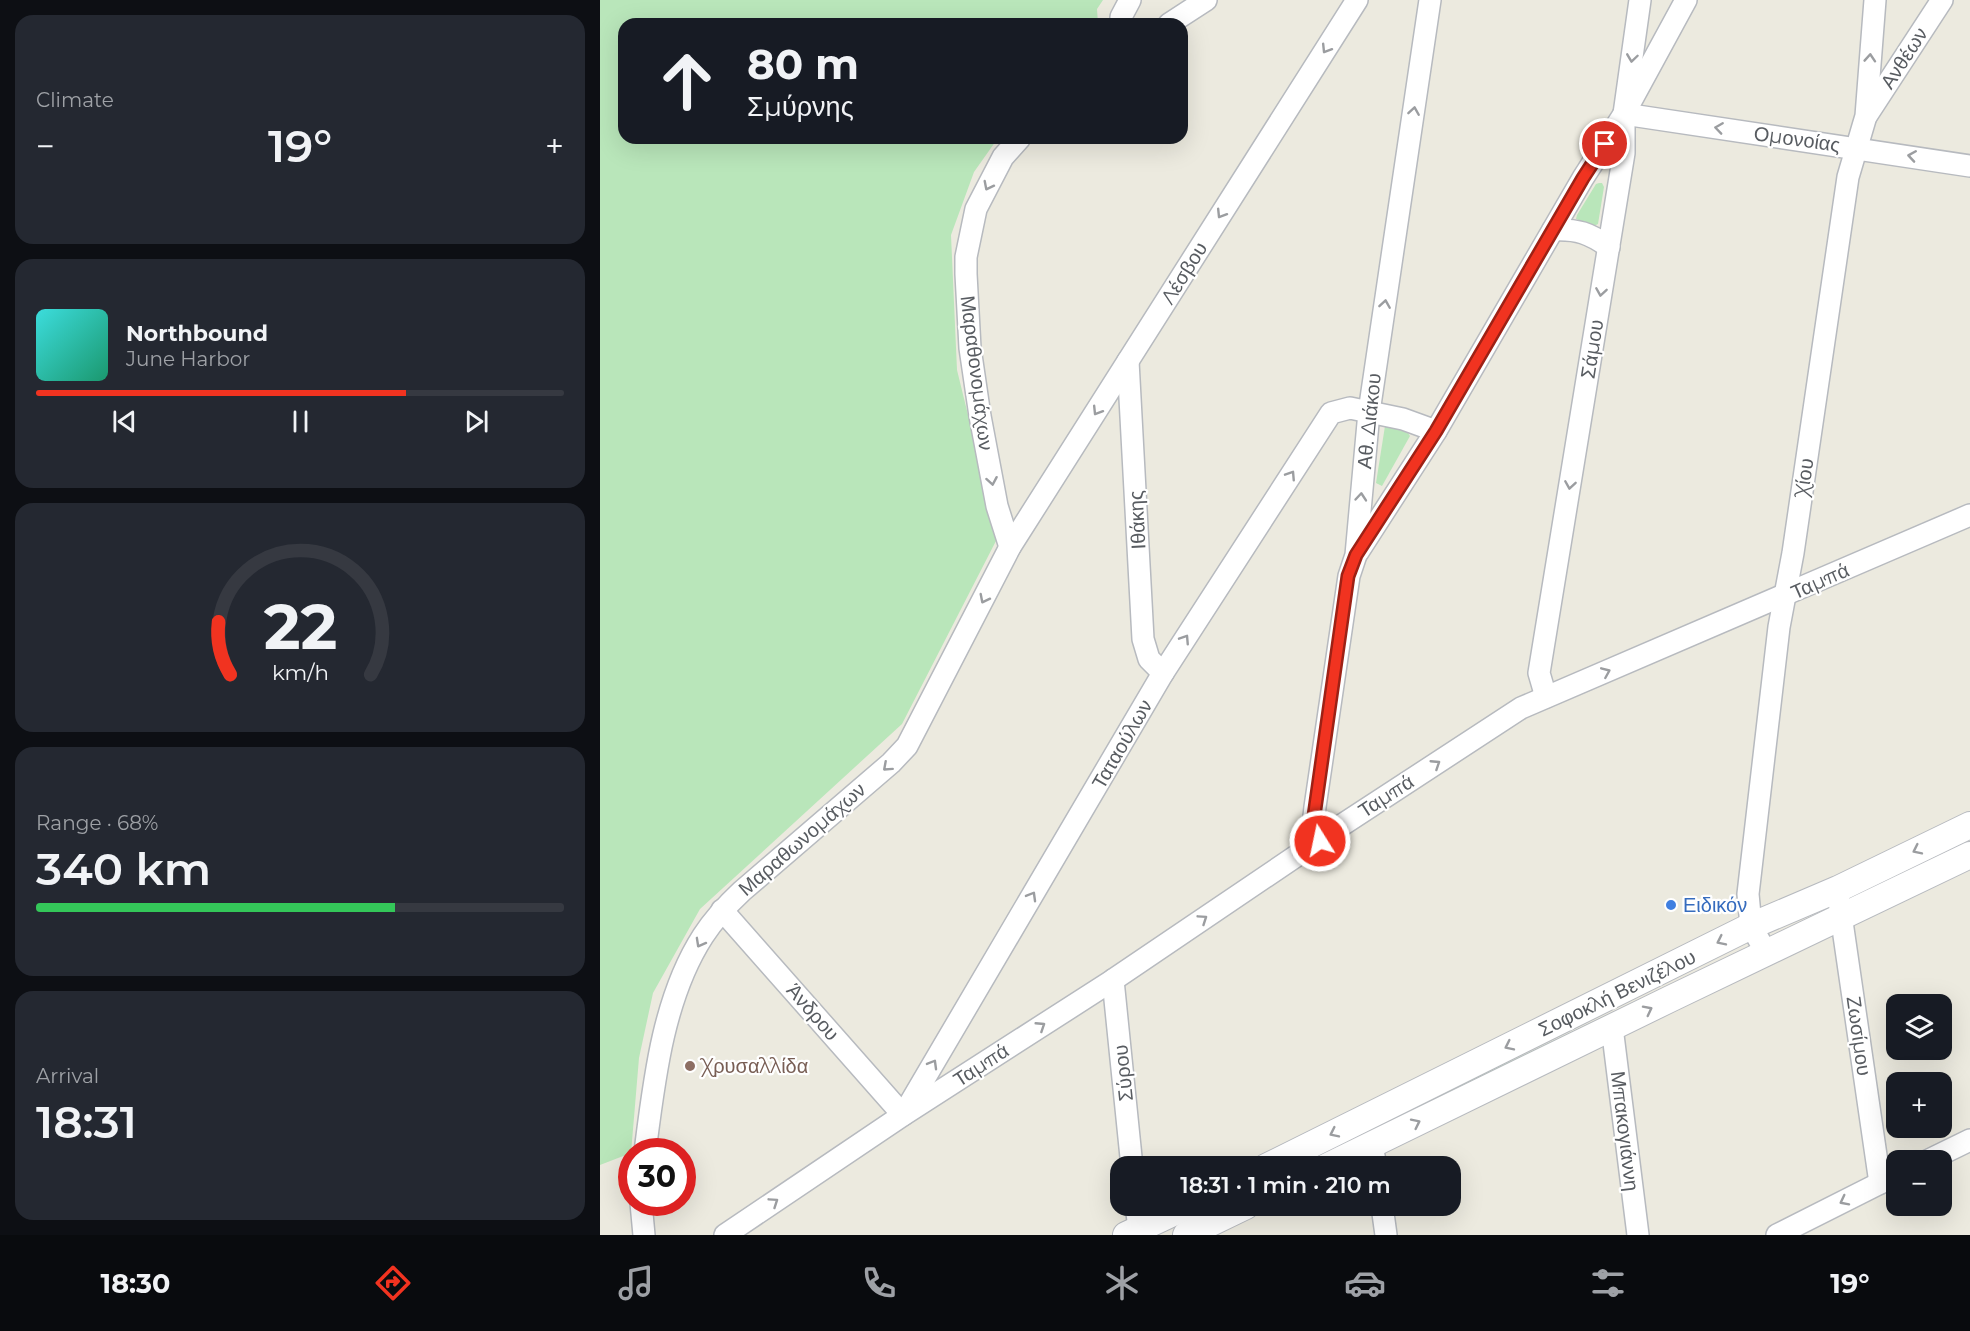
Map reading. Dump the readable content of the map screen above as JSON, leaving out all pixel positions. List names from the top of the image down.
{
  "streets": {
    "street": [
      "Ανθέων",
      "Ομονοίας",
      "Λέσβου",
      "Σάμου",
      "Μαραθονομάχων",
      "Αθ. Διάκου",
      "Χίου",
      "Ιθάκης",
      "Ταμπά",
      "Ταταούλων",
      "Μαραθωνομάχων",
      "Σοφοκλή Βενιζέλου",
      "Άνδρου",
      "Ζωσίμου",
      "Σύρου",
      "Μπακογιάννη"
    ]
  },
  "crossings": [
    ["Ανθέων", "Χίου"],
    ["Ομονοίας", "Σάμου"],
    ["Ομονοίας", "Χίου"],
    ["Λέσβου", "Μαραθονομάχων"],
    ["Λέσβου", "Ιθάκης"],
    ["Λέσβου", "Μαραθωνομάχων"],
    ["Σάμου", "Ταμπά"],
    ["Μαραθονομάχων", "Μαραθωνομάχων"],
    ["Αθ. Διάκου", "Ταμπά"],
    ["Αθ. Διάκου", "Ταταούλων"],
    ["Χίου", "Ταμπά"],
    ["Χίου", "Σοφοκλή Βενιζέλου"],
    ["Ιθάκης", "Ταταούλων"],
    ["Ταμπά", "Ταταούλων"],
    ["Ταμπά", "Άνδρου"],
    ["Ταμπά", "Σύρου"],
    ["Ταταούλων", "Άνδρου"],
    ["Μαραθωνομάχων", "Άνδρου"],
    ["Σοφοκλή Βενιζέλου", "Ζωσίμου"],
    ["Σοφοκλή Βενιζέλου", "Μπακογιάννη"]
  ],
  "one_way": [
    "Ομονοίας",
    "Λέσβου",
    "Μαραθονομάχων",
    "Ταμπά",
    "Ταταούλων",
    "Μαραθωνομάχων"
  ],
  "places": ["Ειδικόν", "Χρυσαλλίδα"],
  "page": {
    "tile": [
      "Climate",
      ["Range · 68%", "340 km"],
      ["Arrival", "18:31"]
    ],
    "turn": ["80 m", "Σμύρνης"],
    "heat": ["−", "19°", "+"],
    "song": ["Northbound", "June Harbor"],
    "map_buttons": ["+", "−"],
    "limit": "30",
    "trip": "18:31 · 1 min · 210 m",
    "tabs": ["18:30", "19°"],
    "gauge": ["22", "km/h"]
  }
}
